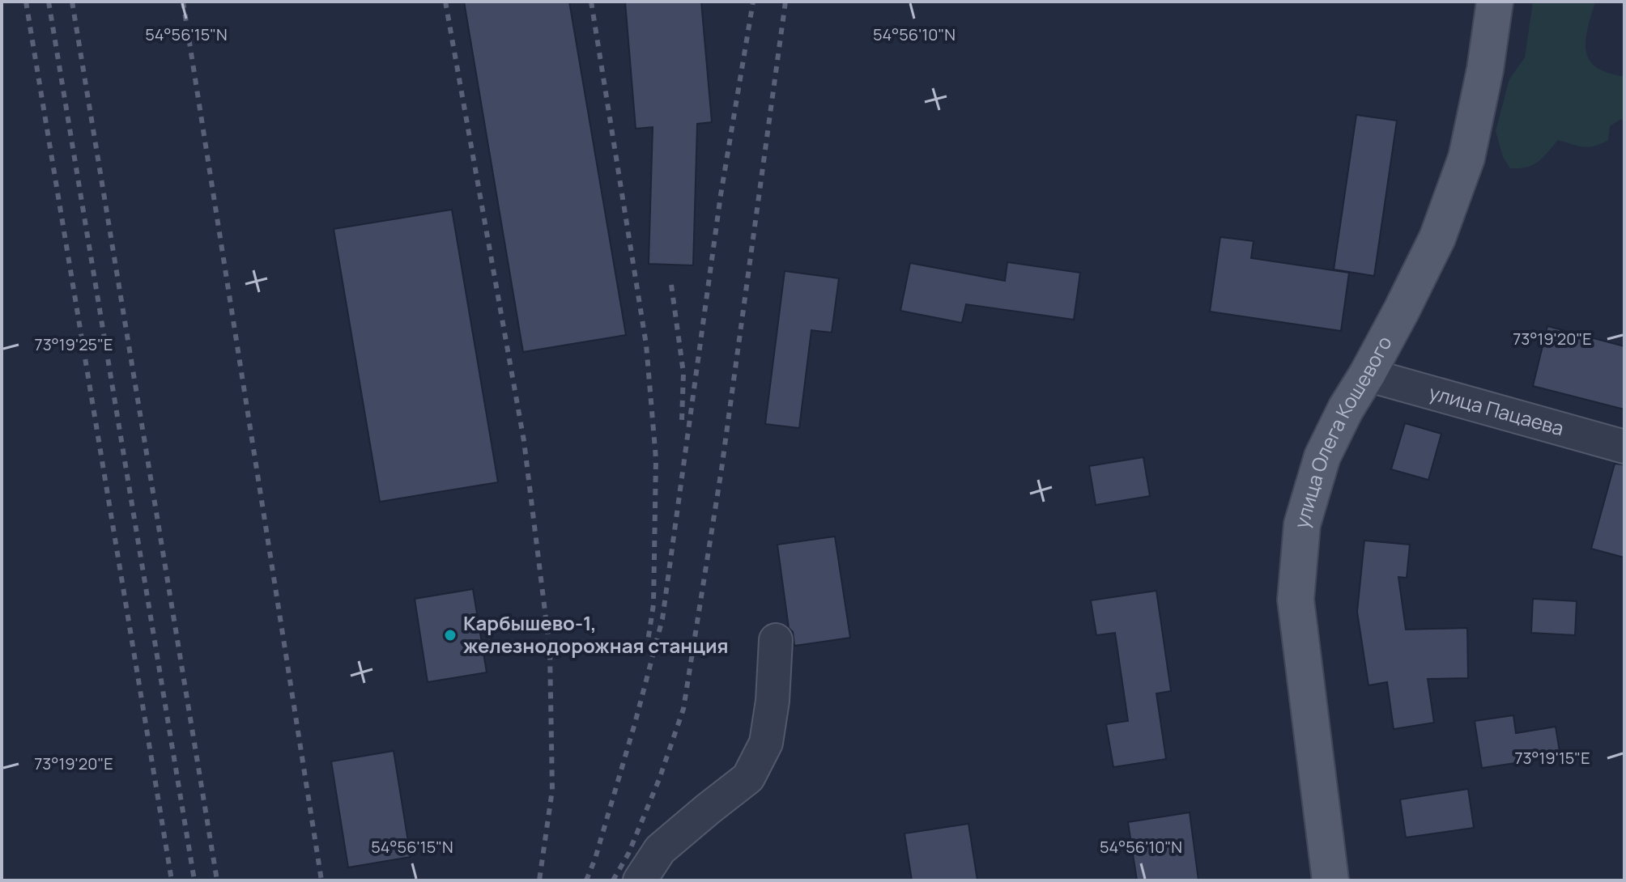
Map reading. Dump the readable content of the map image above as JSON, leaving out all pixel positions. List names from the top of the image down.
{
  "streets": {
    "main road": ["улица Олега Кошевого"],
    "street": ["улица Пацаева"]
  },
  "crossings": [
    ["улица Пацаева", "улица Олега Кошевого"]
  ],
  "places": ["Карбышево-1, железнодорожная станция"],
  "coordinates": [
    "54°56'15\"N",
    "54°56'10\"N",
    "73°19'20\"E",
    "73°19'25\"E",
    "73°19'15\"E"
  ]
}
